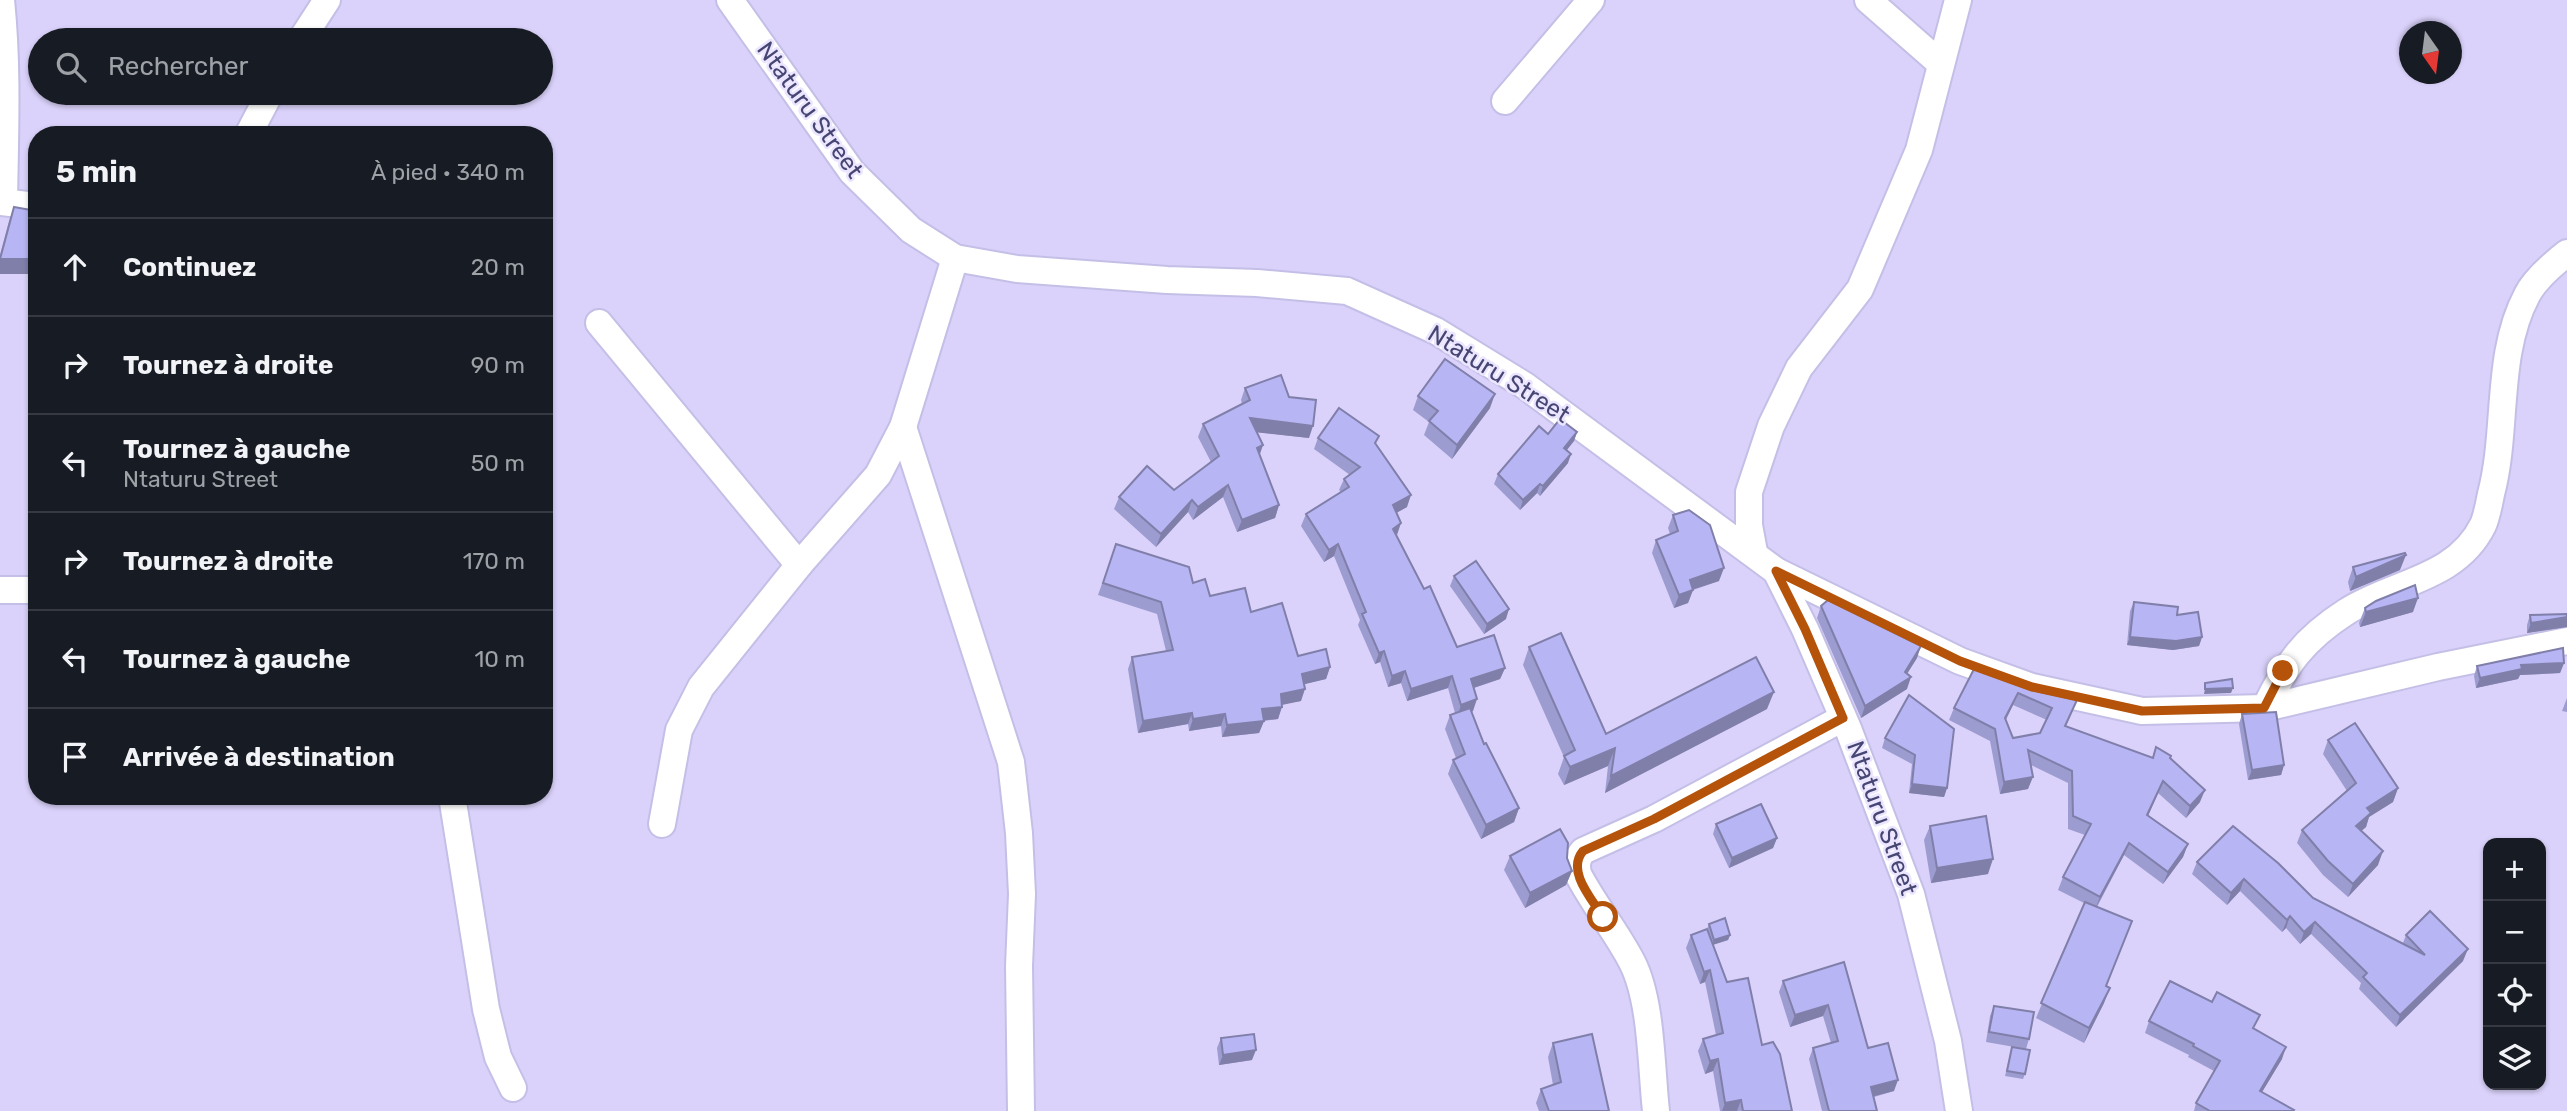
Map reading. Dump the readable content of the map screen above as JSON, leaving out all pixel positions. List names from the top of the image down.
{
  "streets": {
    "street": ["Ntaturu Street"]
  },
  "north": "bottom",
  "page": {
    "search": "Rechercher",
    "heading": ["5 min", "À pied · 340 m"],
    "list": [
      ["Continuez", "20 m"],
      ["Tournez à droite", "90 m"],
      ["Tournez à gauche", "Ntaturu Street", "50 m"],
      ["Tournez à droite", "170 m"],
      ["Tournez à gauche", "10 m"],
      "Arrivée à destination"
    ],
    "map_buttons": ["+", "−"]
  }
}
